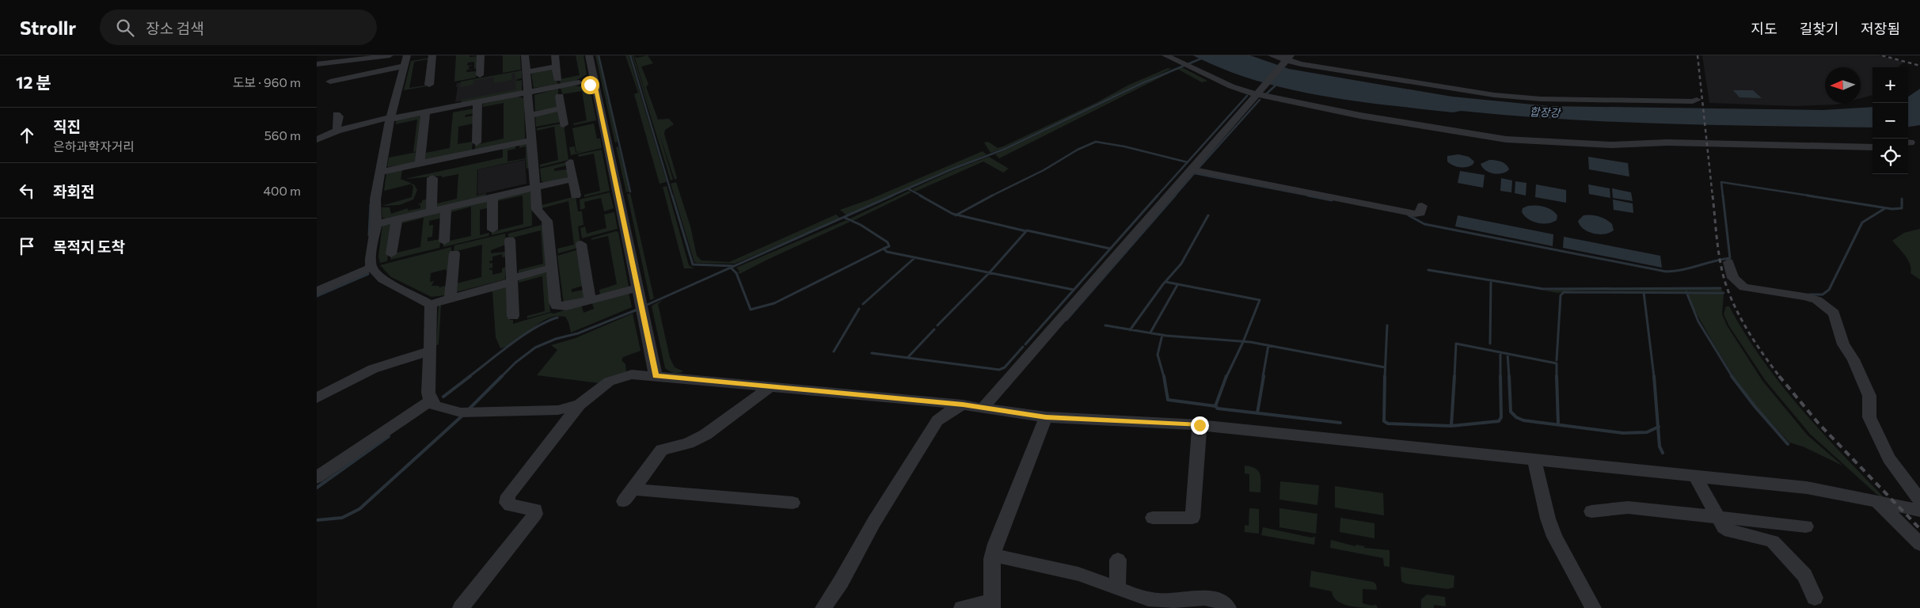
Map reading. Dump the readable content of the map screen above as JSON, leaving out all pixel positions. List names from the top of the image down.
{
  "water": ["합장강"],
  "north": "left",
  "page": {
    "header": "Strollr",
    "search": "장소 검색",
    "nav": ["지도", "길찾기", "저장됨"],
    "heading": ["12 분", "도보 · 960 m"],
    "map_buttons": ["+", "−"],
    "list": [
      ["직진", "은하과학자거리", "560 m"],
      ["좌회전", "400 m"],
      "목적지 도착"
    ]
  }
}
